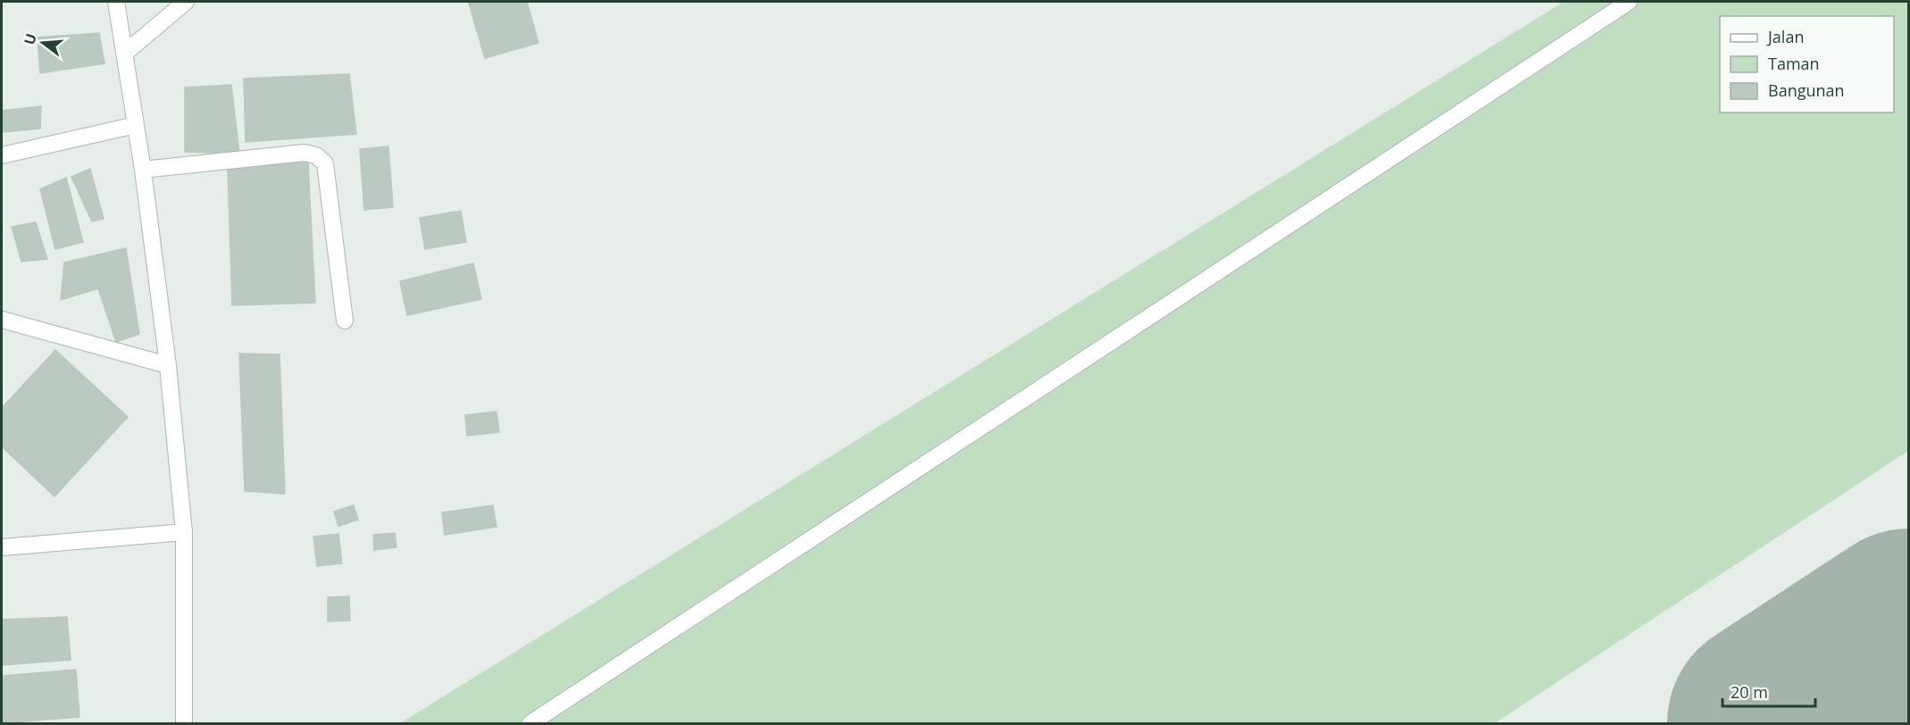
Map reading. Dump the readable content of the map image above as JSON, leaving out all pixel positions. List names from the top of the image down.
{
  "legend": ["Jalan", "Taman", "Bangunan"],
  "scale_bar": "20 m",
  "north": "left"
}
